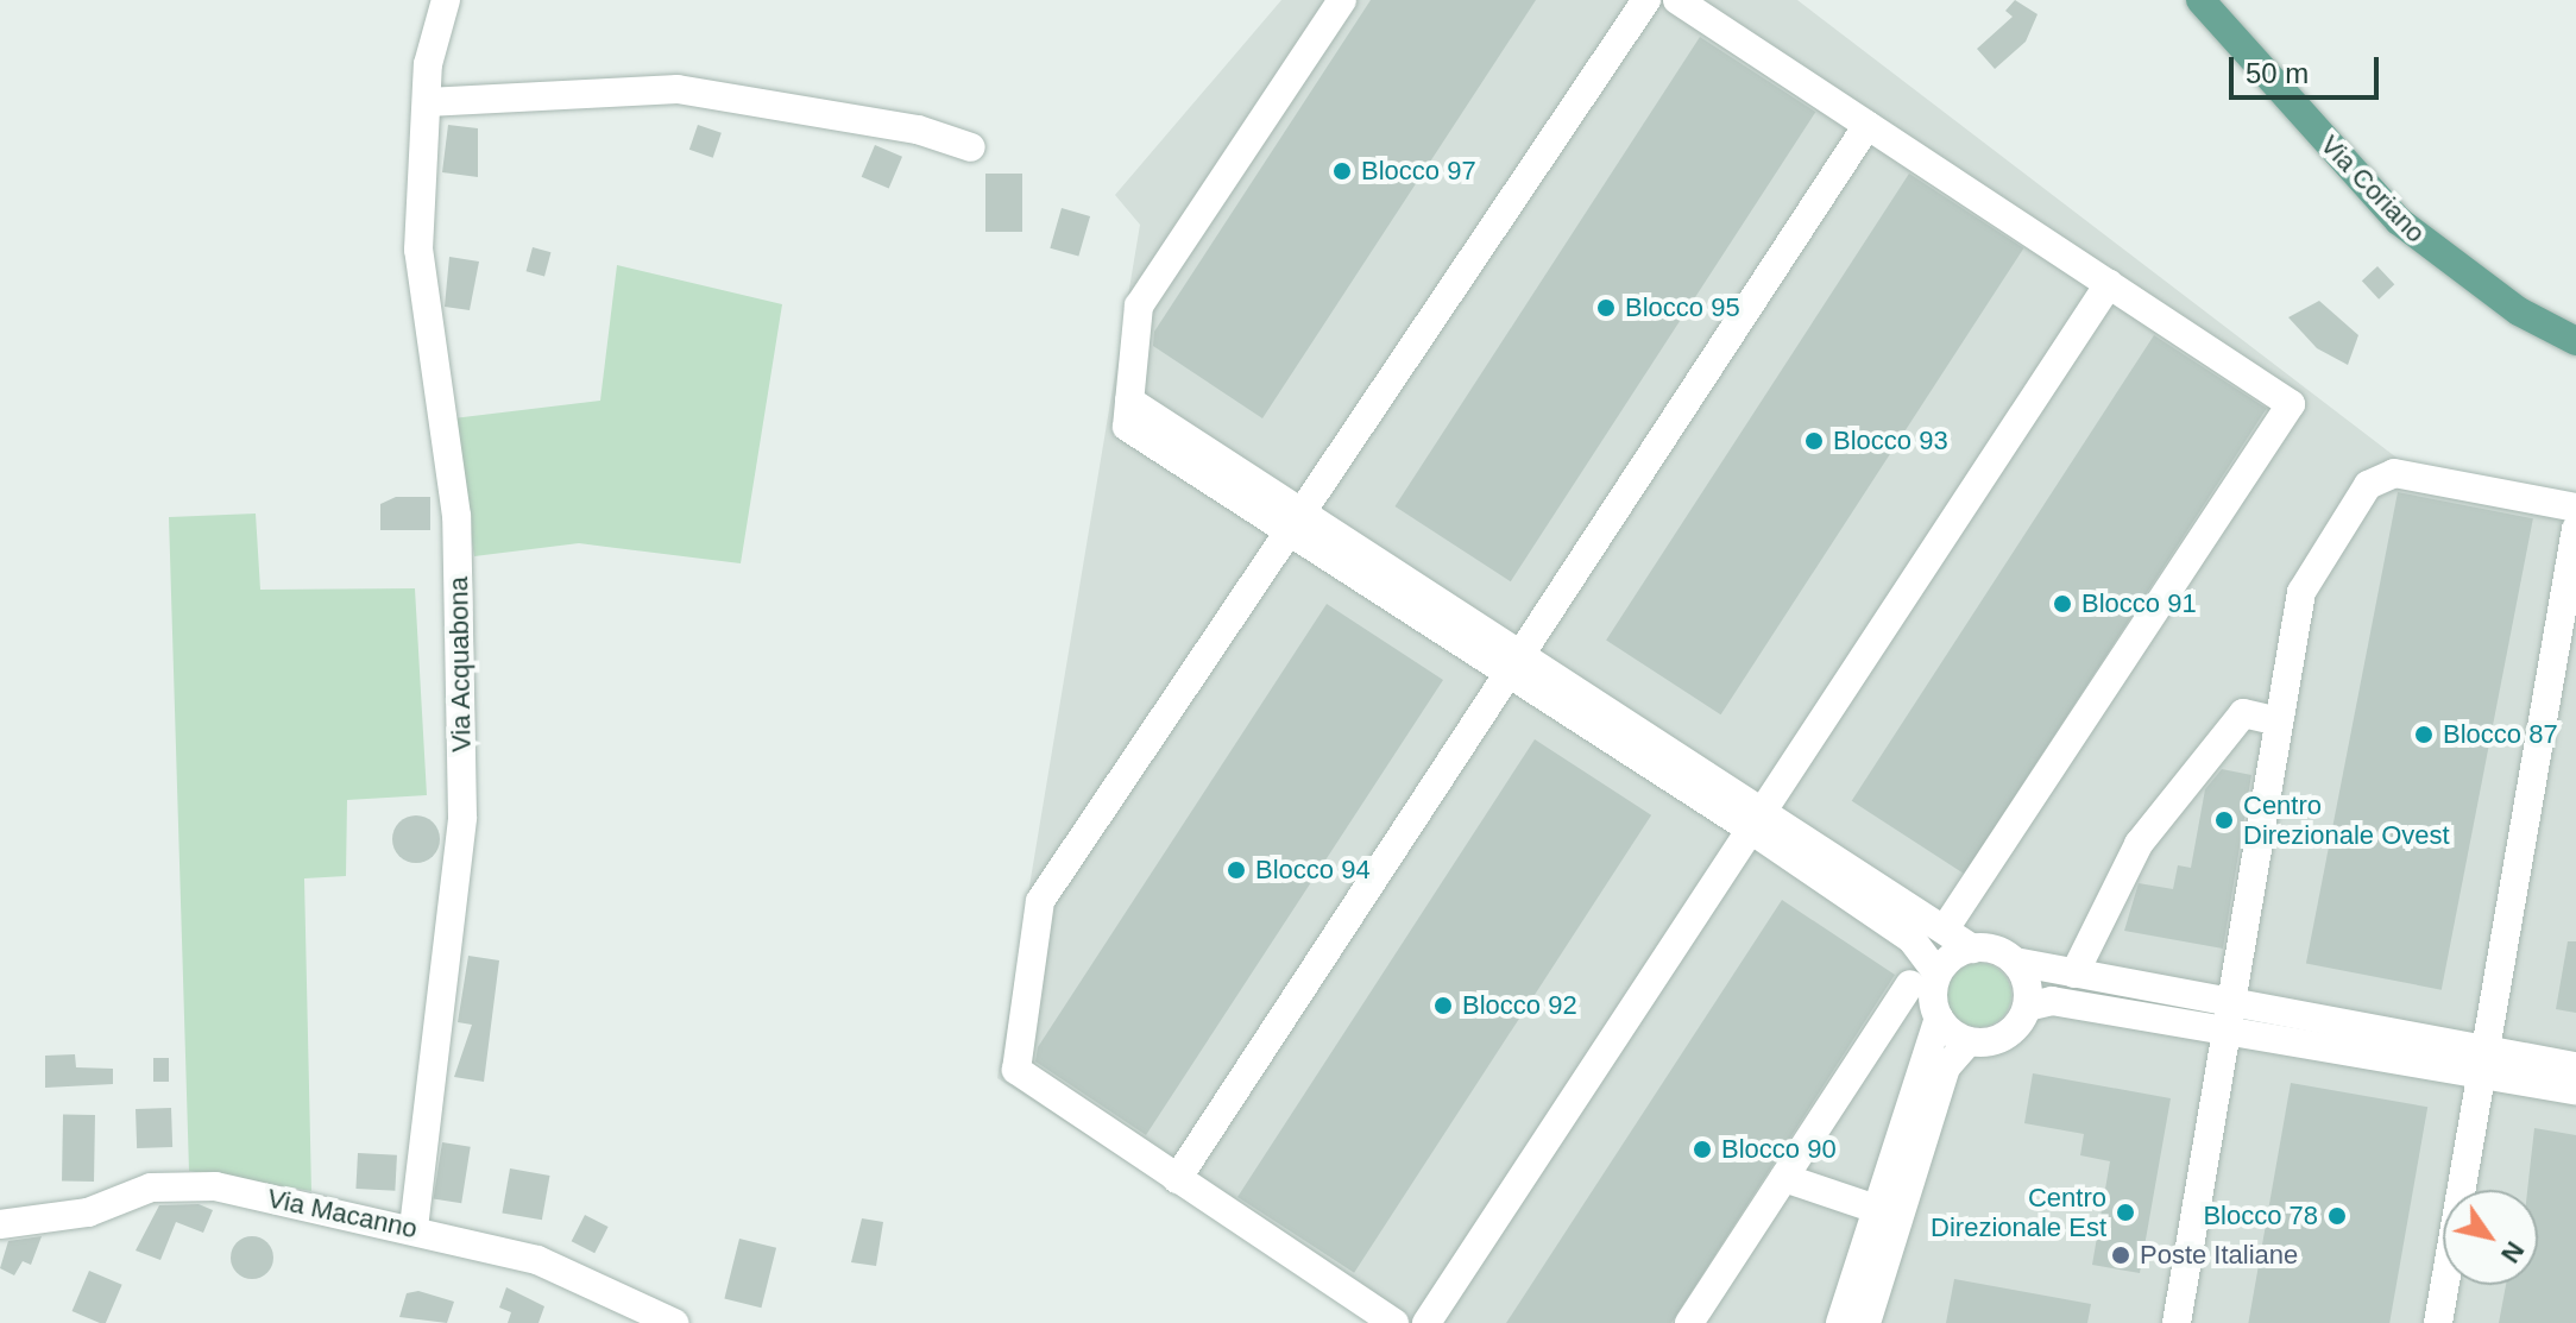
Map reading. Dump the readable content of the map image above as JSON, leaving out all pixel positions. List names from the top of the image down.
{
  "streets": {
    "main road": ["Via Coriano"],
    "street": ["Via Acquabona", "Via Macanno"]
  },
  "crossings": [
    ["Via Acquabona", "Via Macanno"]
  ],
  "places": [
    "Blocco 97",
    "Blocco 95",
    "Blocco 93",
    "Blocco 91",
    "Blocco 87",
    "Centro Direzionale Ovest",
    "Blocco 94",
    "Blocco 92",
    "Blocco 90",
    "Centro Direzionale Est",
    "Blocco 78",
    "Poste Italiane"
  ],
  "scale_bar": "50 m",
  "north": "bottom right"
}
